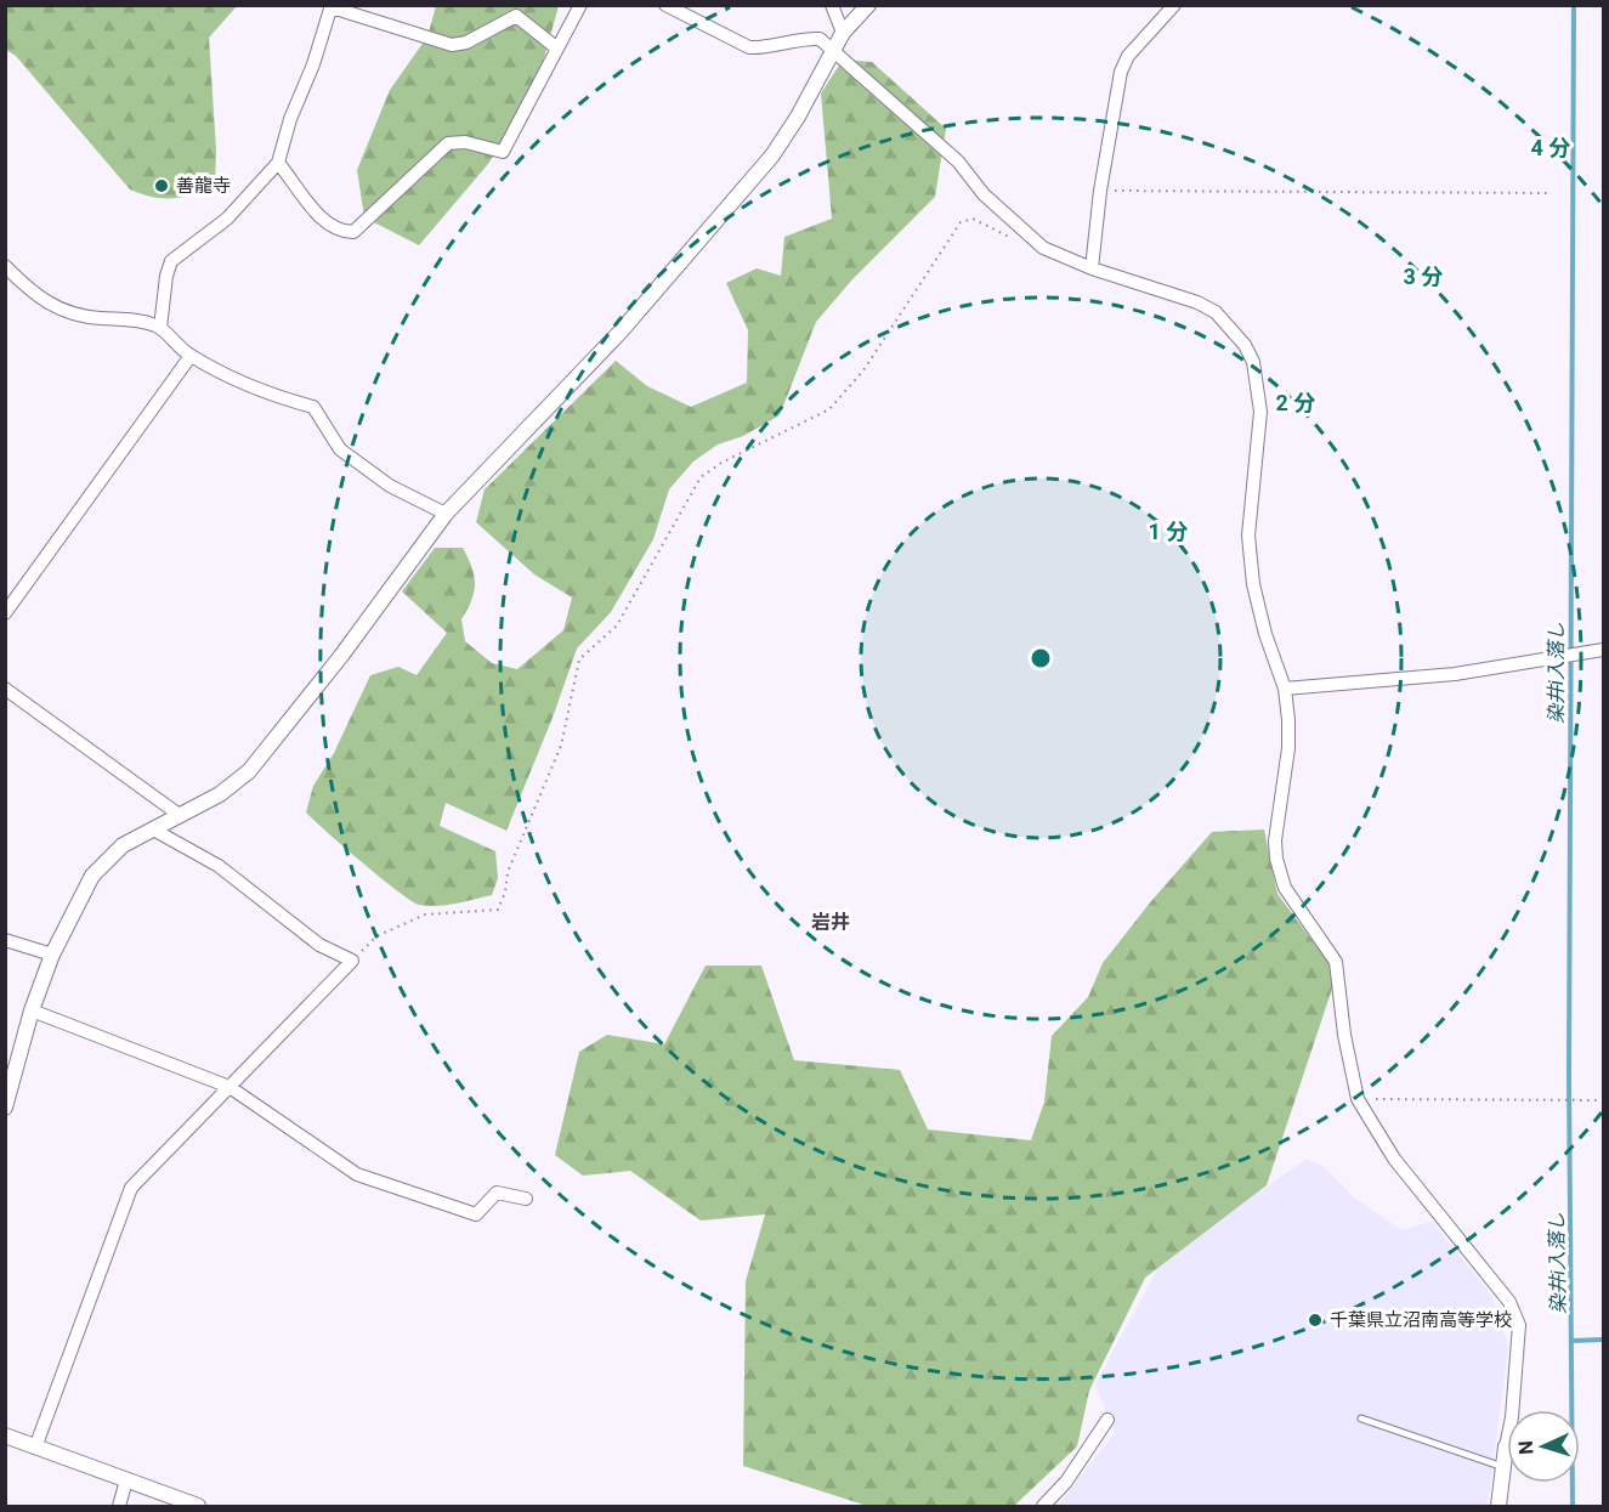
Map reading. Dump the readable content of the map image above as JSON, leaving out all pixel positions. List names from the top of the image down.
{
  "districts": ["岩井"],
  "water": ["染井i入落し"],
  "places": ["善龍寺", "千葉県立沼南高等学校"],
  "north": "left",
  "rings": [
    "4 分",
    "3 分",
    "2 分",
    "1 分"
  ]
}
